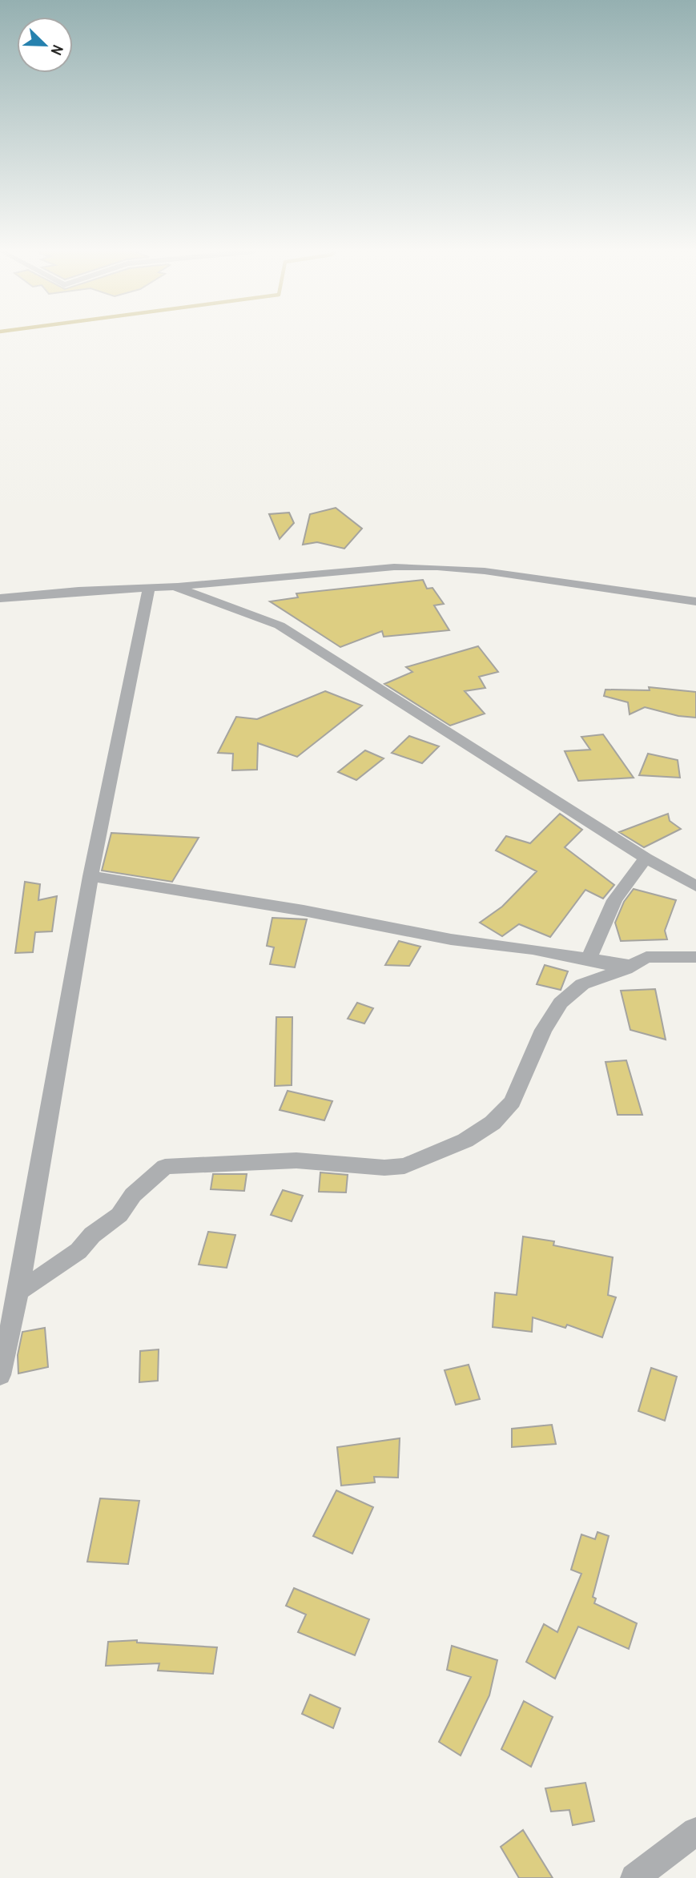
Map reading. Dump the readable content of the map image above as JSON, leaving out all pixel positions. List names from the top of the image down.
{
  "north": "bottom right"
}
